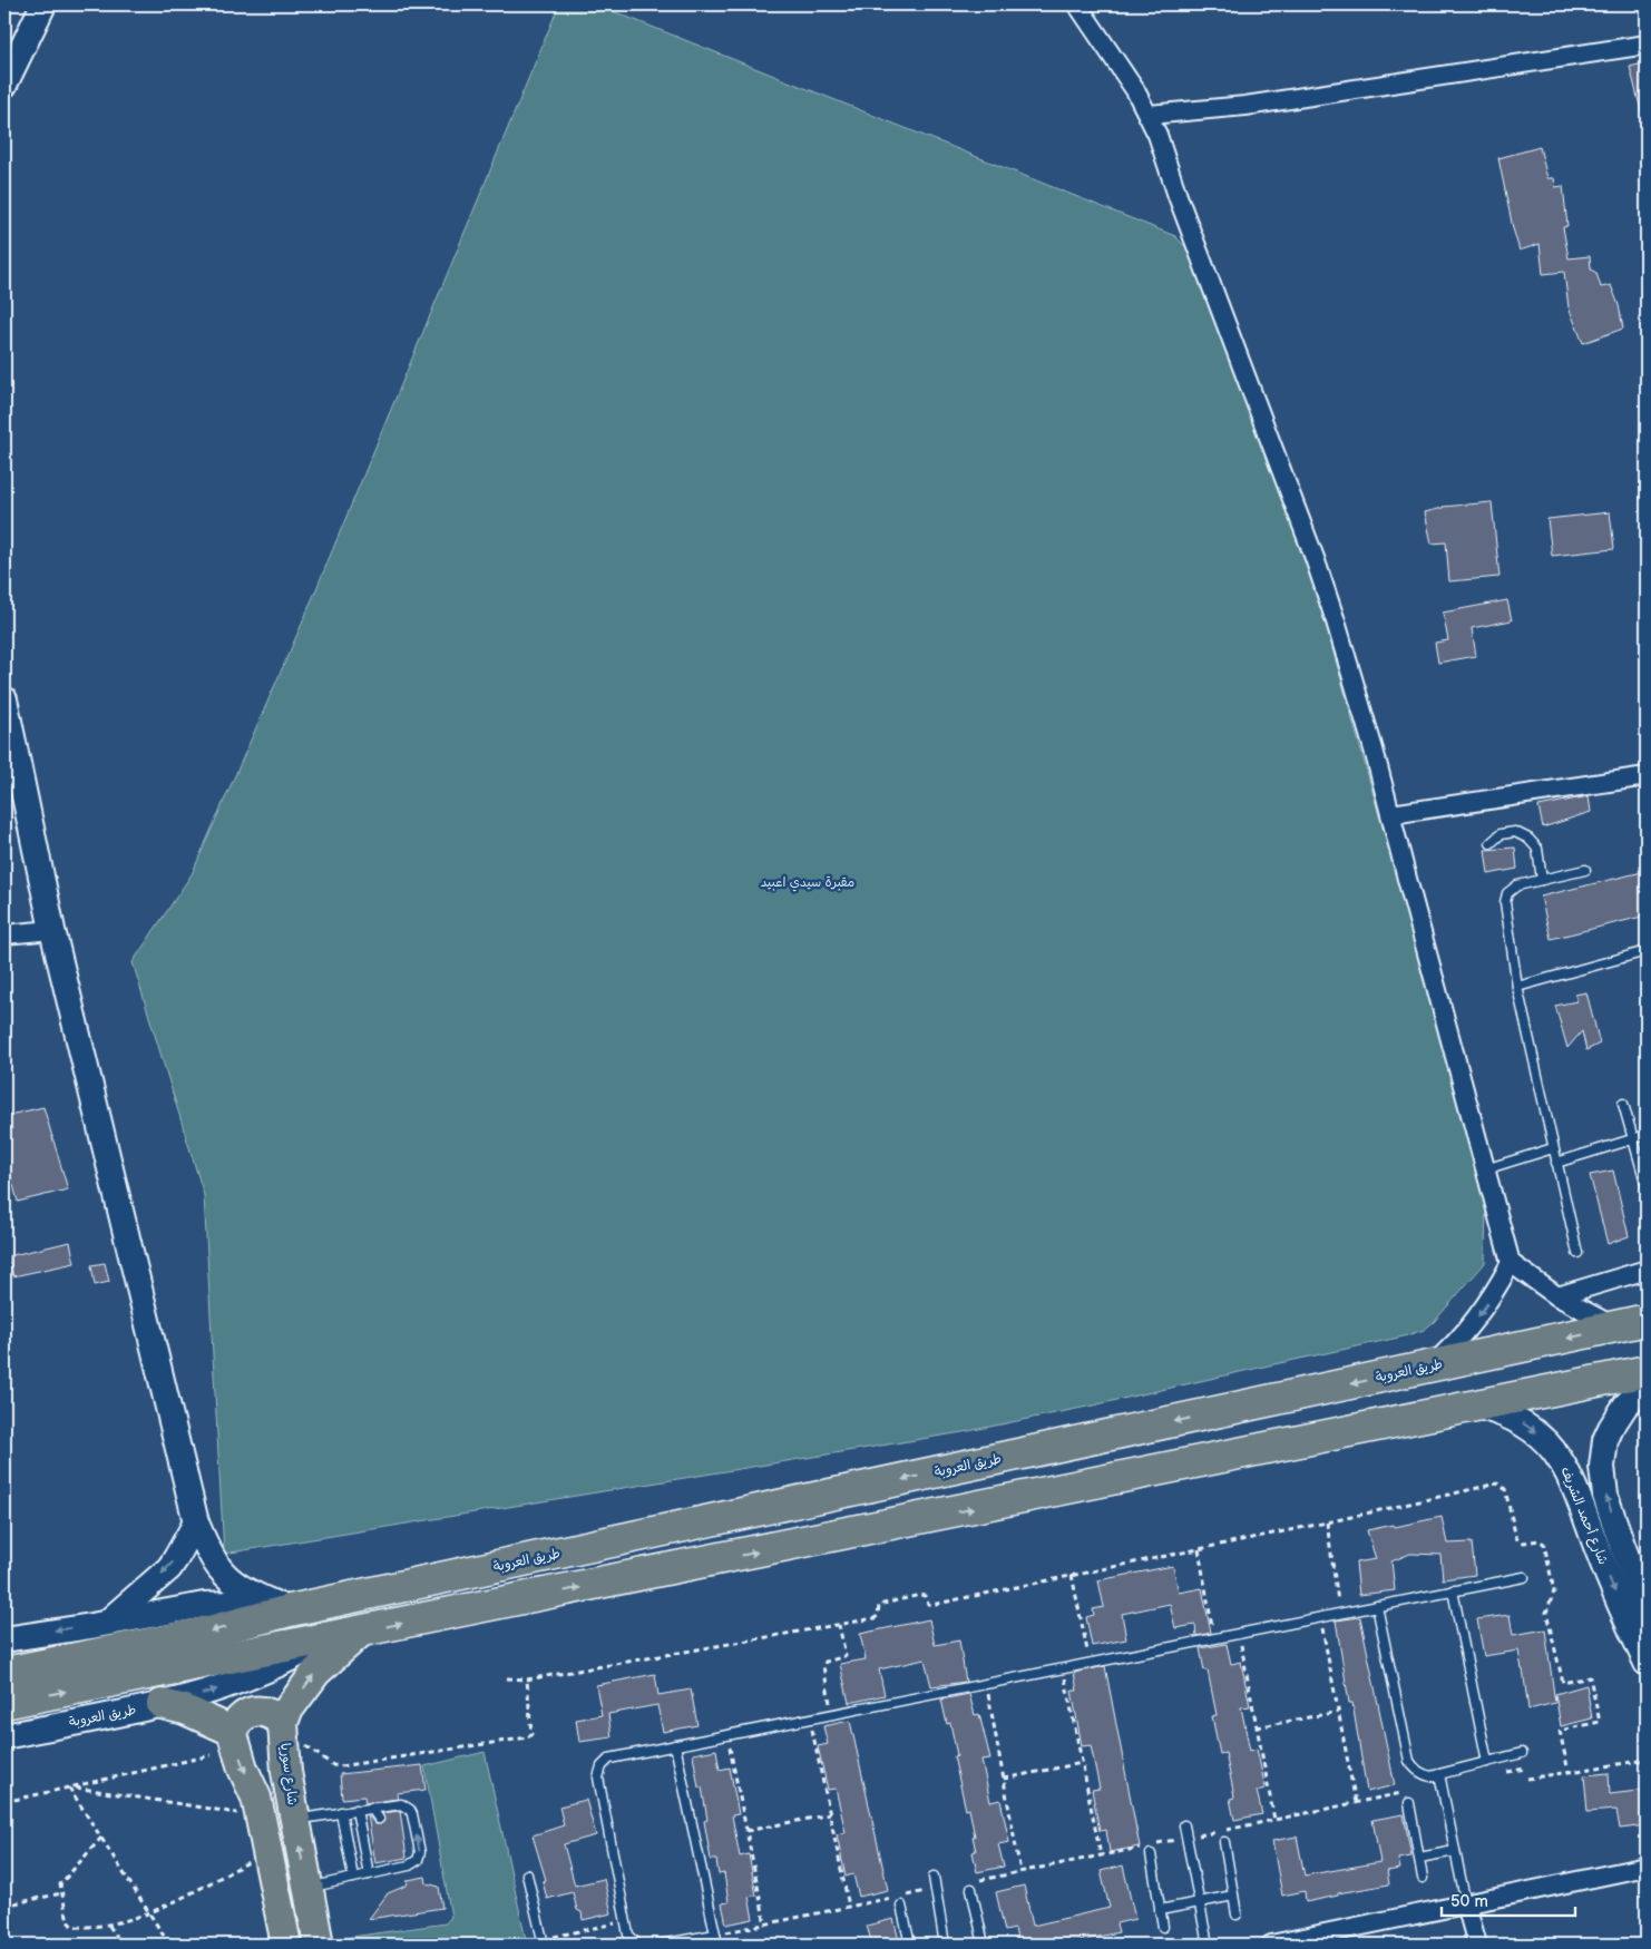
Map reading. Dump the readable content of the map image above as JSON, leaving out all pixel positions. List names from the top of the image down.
{
  "streets": {
    "highway": ["طريق العروبة"],
    "main road": ["شارع أحمد الشريف", "شارع سوريا"]
  },
  "crossings": [
    ["طريق العروبة", "شارع أحمد الشريف"],
    ["طريق العروبة", "شارع سوريا"]
  ],
  "parks": ["مقبرة سيدي اعبيد"],
  "scale_bar": "50 m"
}
